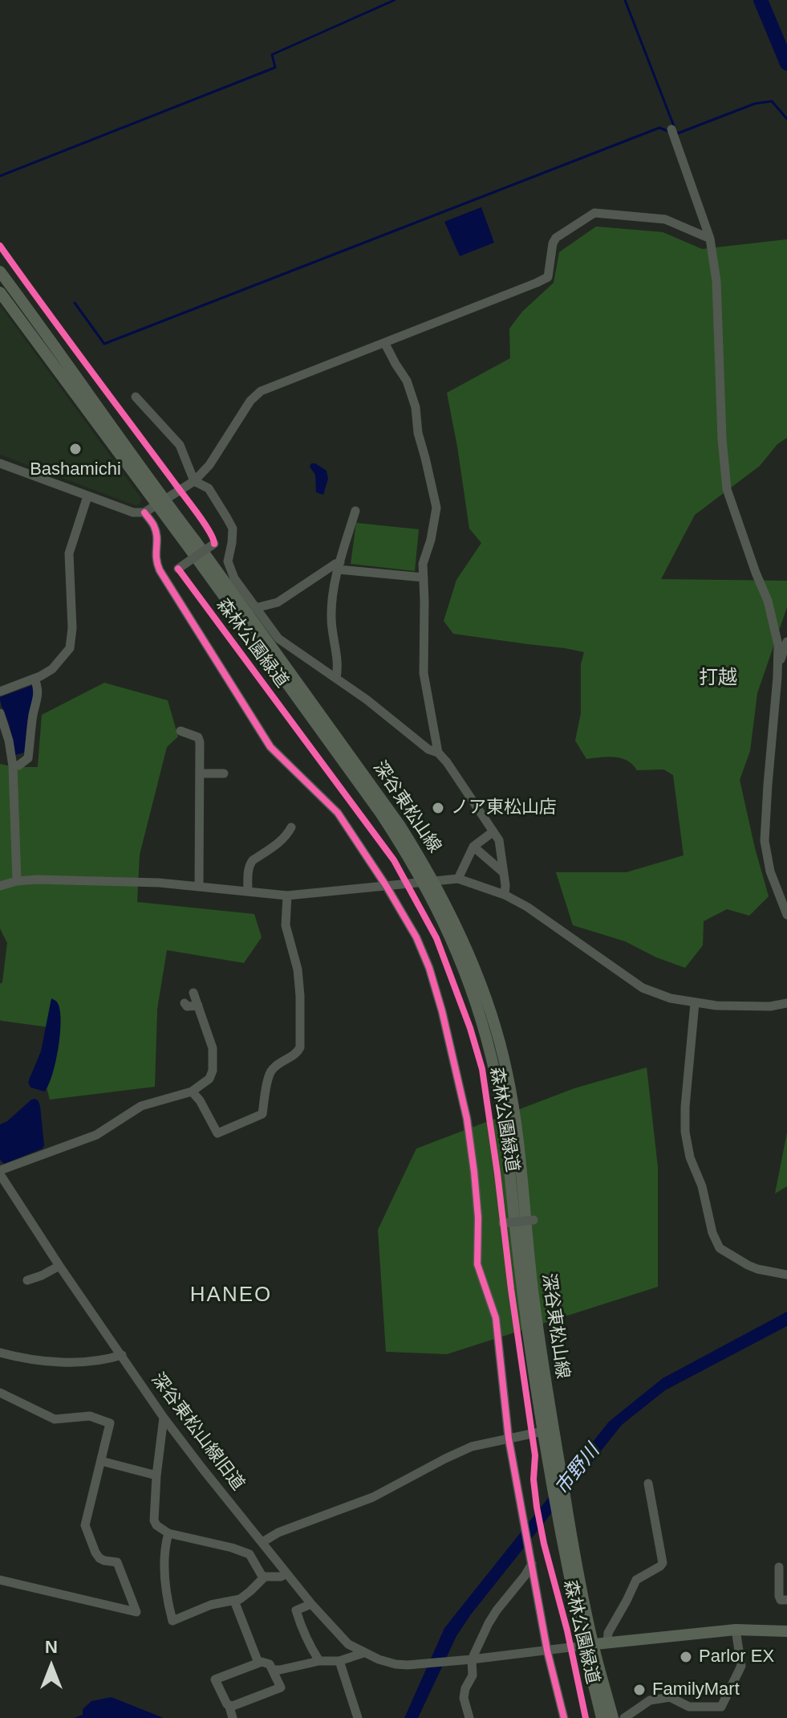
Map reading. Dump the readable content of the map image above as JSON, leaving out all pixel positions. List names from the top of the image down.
{
  "streets": {
    "main road": ["深谷東松山線"],
    "street": ["深谷東松山線旧道"],
    "cycle path": ["森林公園緑道"]
  },
  "districts": ["打越", "HANEO"],
  "water": ["市野川"],
  "places": [
    "Bashamichi",
    "ノア東松山店",
    "Parlor EX",
    "FamilyMart"
  ],
  "north": "top"
}
